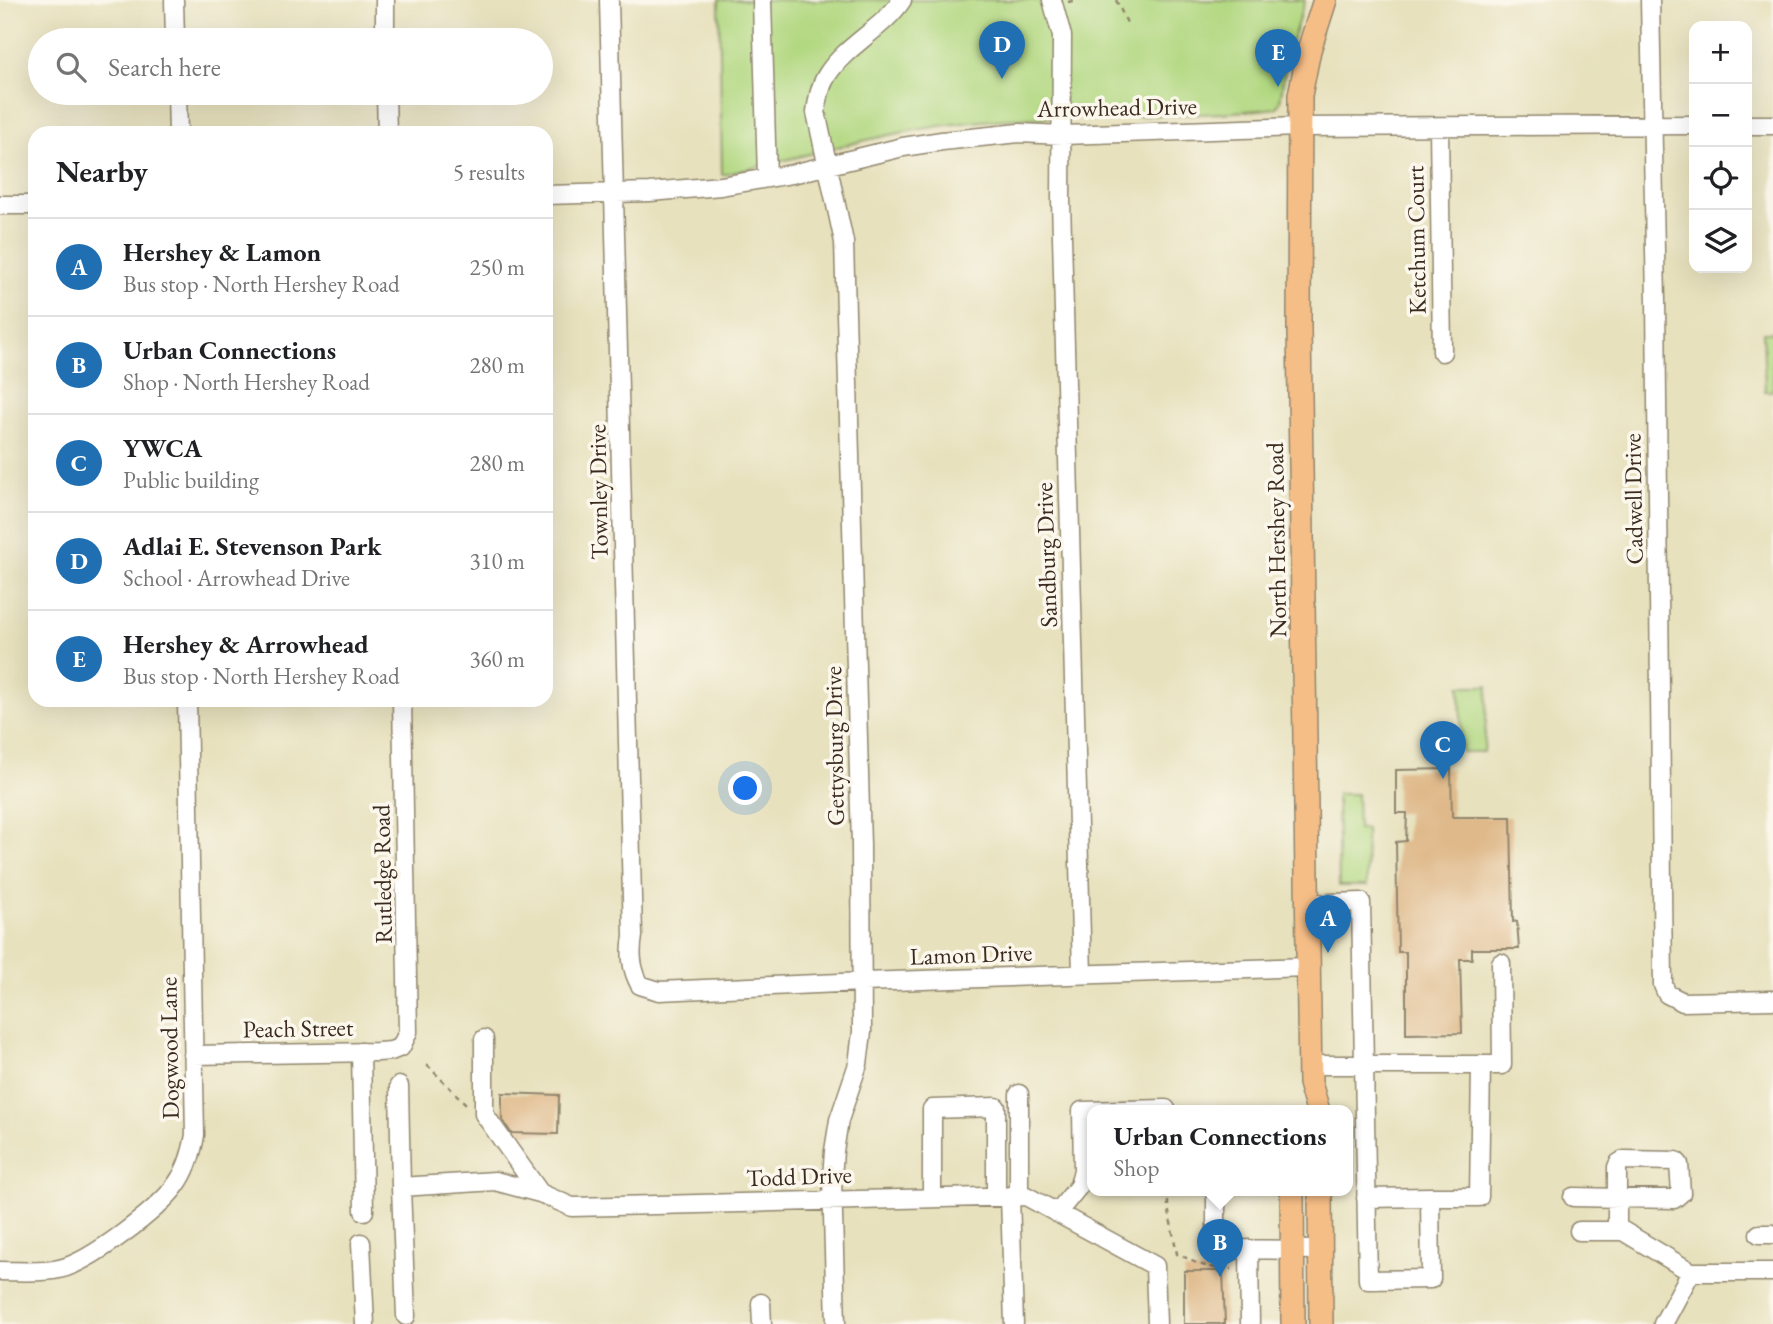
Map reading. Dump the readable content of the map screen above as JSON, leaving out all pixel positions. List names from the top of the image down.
{
  "streets": {
    "main road": ["North Hershey Road"],
    "street": [
      "Arrowhead Drive",
      "Ketchum Court",
      "Townley Drive",
      "Cadwell Drive",
      "Sandburg Drive",
      "Gettysburg Drive",
      "Rutledge Road",
      "Lamon Drive",
      "Peach Street",
      "Dogwood Lane",
      "Todd Drive"
    ]
  },
  "crossings": [
    ["Arrowhead Drive", "Ketchum Court"],
    ["Arrowhead Drive", "Townley Drive"],
    ["Arrowhead Drive", "Cadwell Drive"],
    ["Arrowhead Drive", "North Hershey Road"],
    ["Arrowhead Drive", "Sandburg Drive"],
    ["Arrowhead Drive", "Gettysburg Drive"],
    ["Townley Drive", "Lamon Drive"],
    ["North Hershey Road", "Lamon Drive"],
    ["Sandburg Drive", "Lamon Drive"],
    ["Gettysburg Drive", "Lamon Drive"],
    ["Gettysburg Drive", "Todd Drive"],
    ["Rutledge Road", "Peach Street"],
    ["Peach Street", "Dogwood Lane"]
  ],
  "page": {
    "map_buttons": ["+", "−"],
    "pins": [
      "D",
      "E",
      "C",
      "A",
      "B"
    ],
    "search": "Search here",
    "heading": ["Nearby", "5 results"],
    "list": [
      {
        "mark": "A",
        "name": "Hershey & Lamon",
        "note": "Bus stop · North Hershey Road",
        "value": "250 m"
      },
      {
        "mark": "B",
        "name": "Urban Connections",
        "note": "Shop · North Hershey Road",
        "value": "280 m"
      },
      {
        "mark": "C",
        "name": "YWCA",
        "note": "Public building",
        "value": "280 m"
      },
      {
        "mark": "D",
        "name": "Adlai E. Stevenson Park",
        "note": "School · Arrowhead Drive",
        "value": "310 m"
      },
      {
        "mark": "E",
        "name": "Hershey & Arrowhead",
        "note": "Bus stop · North Hershey Road",
        "value": "360 m"
      }
    ],
    "popup": ["Urban Connections", "Shop"]
  }
}
